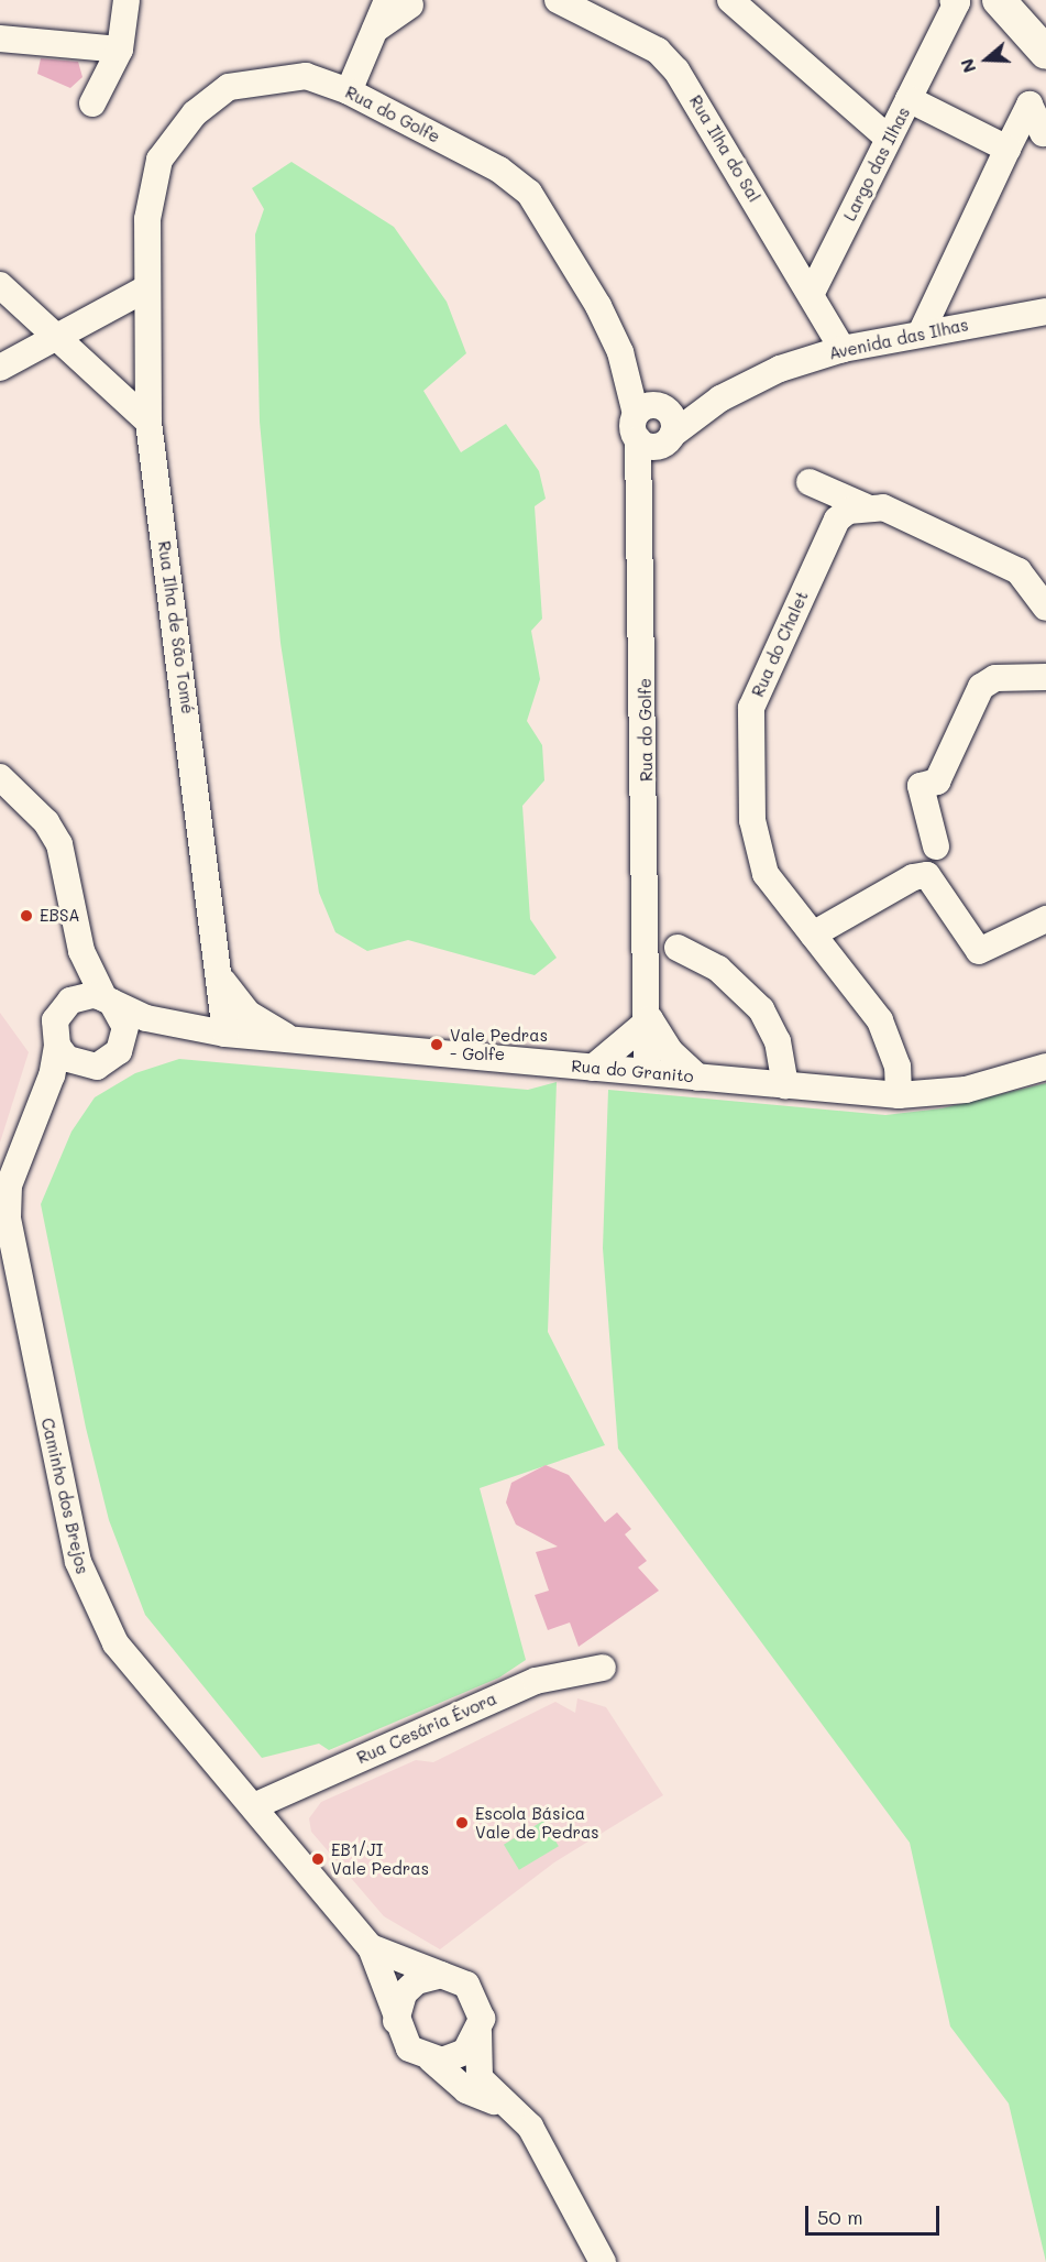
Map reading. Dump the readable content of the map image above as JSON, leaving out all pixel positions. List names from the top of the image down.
{
  "streets": {
    "street": [
      "Rua do Golfe",
      "Rua Ilha do Sal",
      "Largo das Ilhas",
      "Avenida das Ilhas",
      "Rua Ilha de São Tomé",
      "Rua do Chalet",
      "Rua do Granito",
      "Caminho dos Brejos",
      "Rua Cesária Évora"
    ]
  },
  "crossings": [
    ["Rua do Golfe", "Avenida das Ilhas"],
    ["Rua do Golfe", "Rua Ilha de São Tomé"],
    ["Rua do Golfe", "Rua do Granito"],
    ["Rua Ilha do Sal", "Largo das Ilhas"],
    ["Rua Ilha do Sal", "Avenida das Ilhas"],
    ["Rua Ilha de São Tomé", "Rua do Granito"],
    ["Rua do Chalet", "Rua do Granito"],
    ["Rua do Granito", "Caminho dos Brejos"],
    ["Caminho dos Brejos", "Rua Cesária Évora"]
  ],
  "places": [
    "EBSA",
    "Vale Pedras - Golfe",
    "Escola Básica Vale de Pedras",
    "EB1/JI Vale Pedras"
  ],
  "scale_bar": "50 m",
  "north": "left"
}
